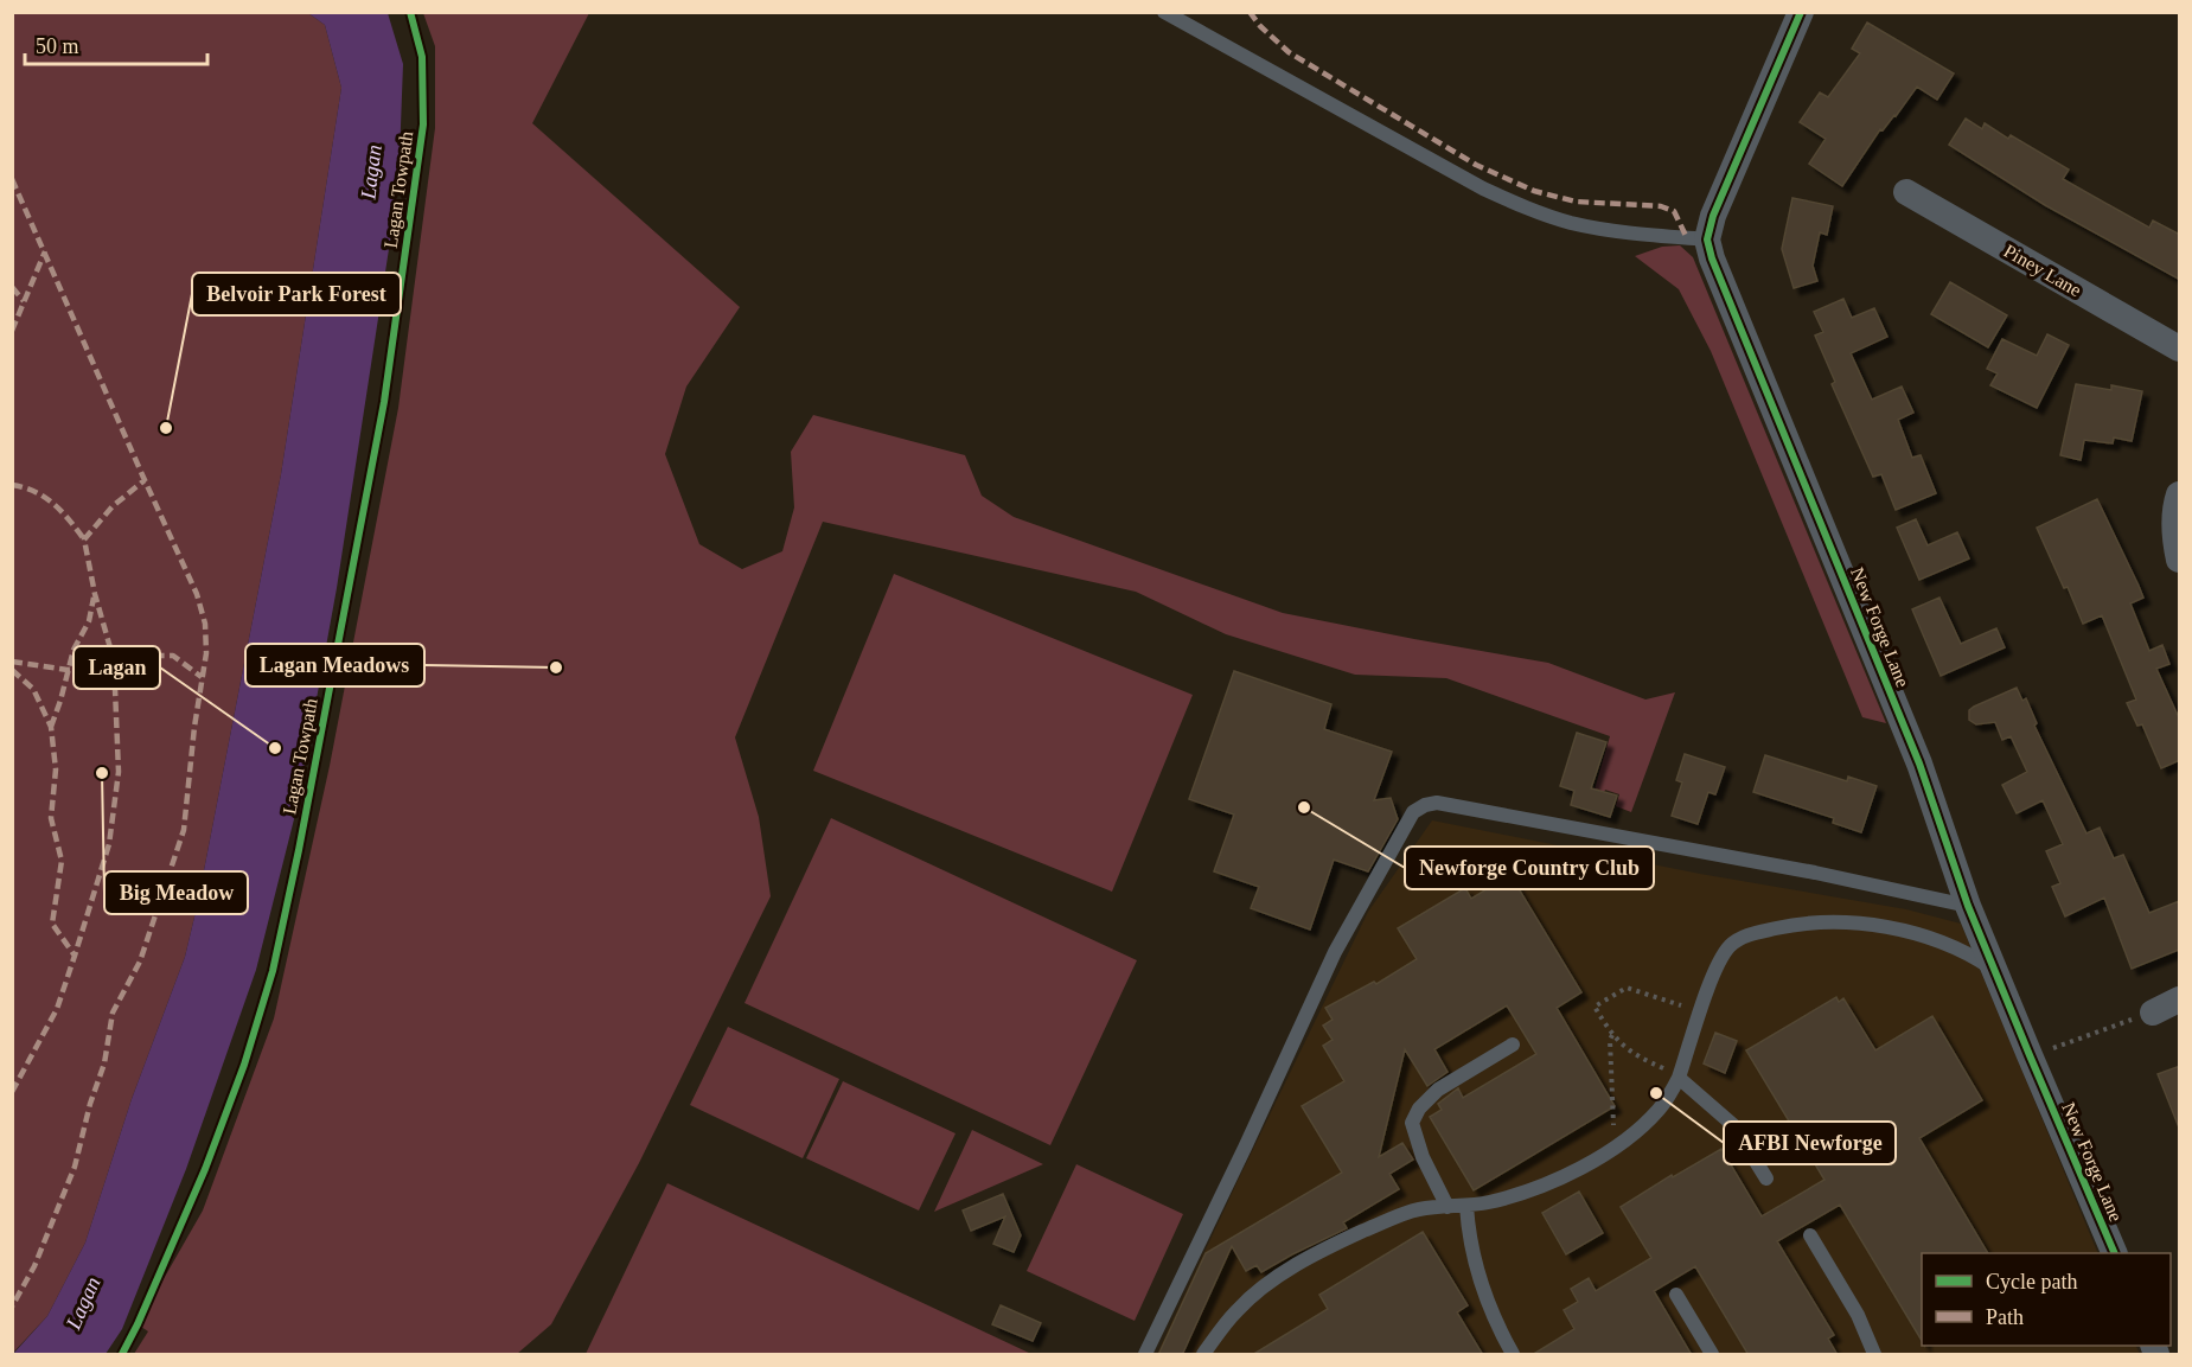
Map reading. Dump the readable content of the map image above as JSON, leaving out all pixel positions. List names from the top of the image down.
{
  "streets": {
    "street": ["Piney Lane", "New Forge Lane"],
    "cycle path": ["Lagan Towpath"]
  },
  "water": ["Lagan"],
  "places": [
    "Belvoir Park Forest",
    "Lagan Meadows",
    "Lagan",
    "Big Meadow",
    "Newforge Country Club",
    "AFBI Newforge"
  ],
  "legend": ["Cycle path", "Path"],
  "scale_bar": "50 m"
}
